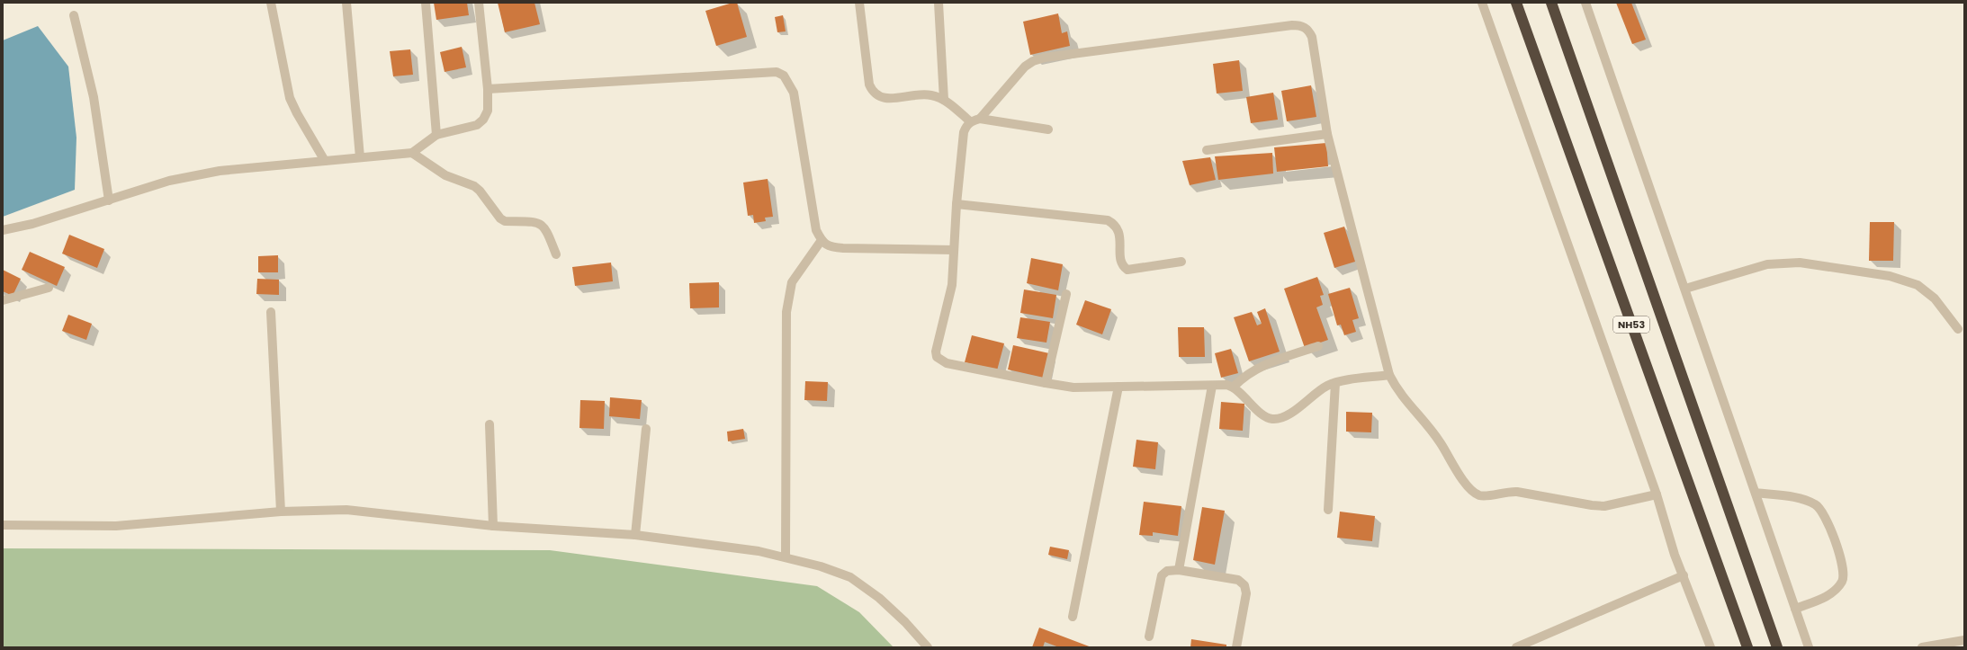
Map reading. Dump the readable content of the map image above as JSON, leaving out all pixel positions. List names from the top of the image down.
{
  "streets": {
    "highway": ["NH53"]
  }
}
